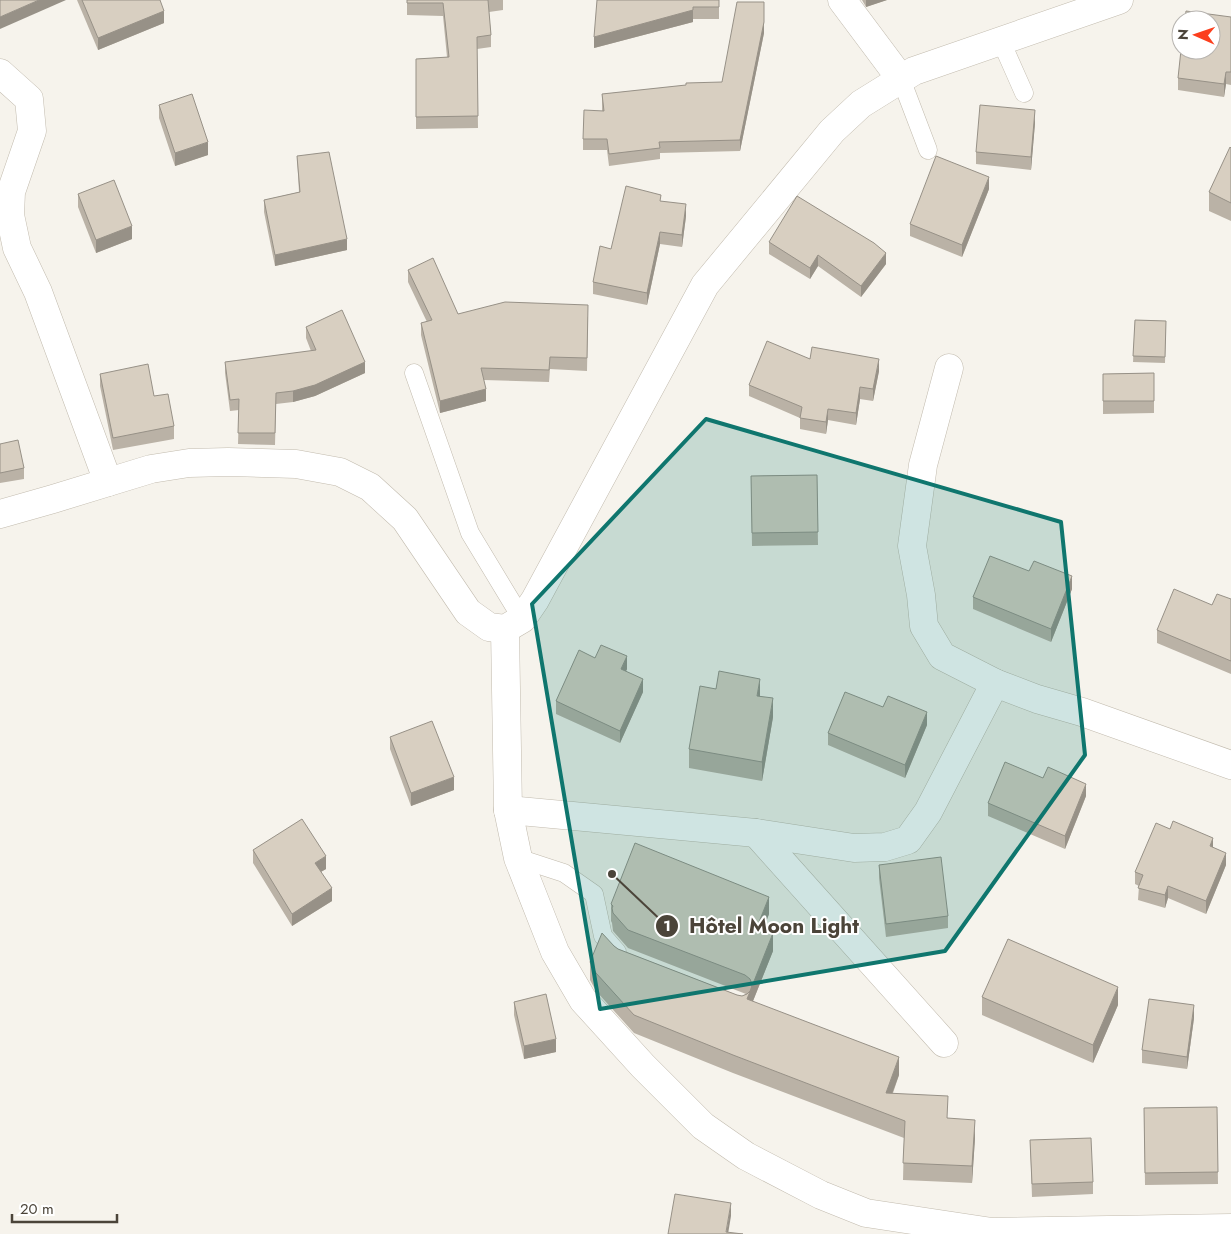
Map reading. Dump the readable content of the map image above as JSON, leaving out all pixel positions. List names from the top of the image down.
{
  "places": ["Hôtel Moon Light"],
  "scale_bar": "20 m",
  "north": "left"
}
